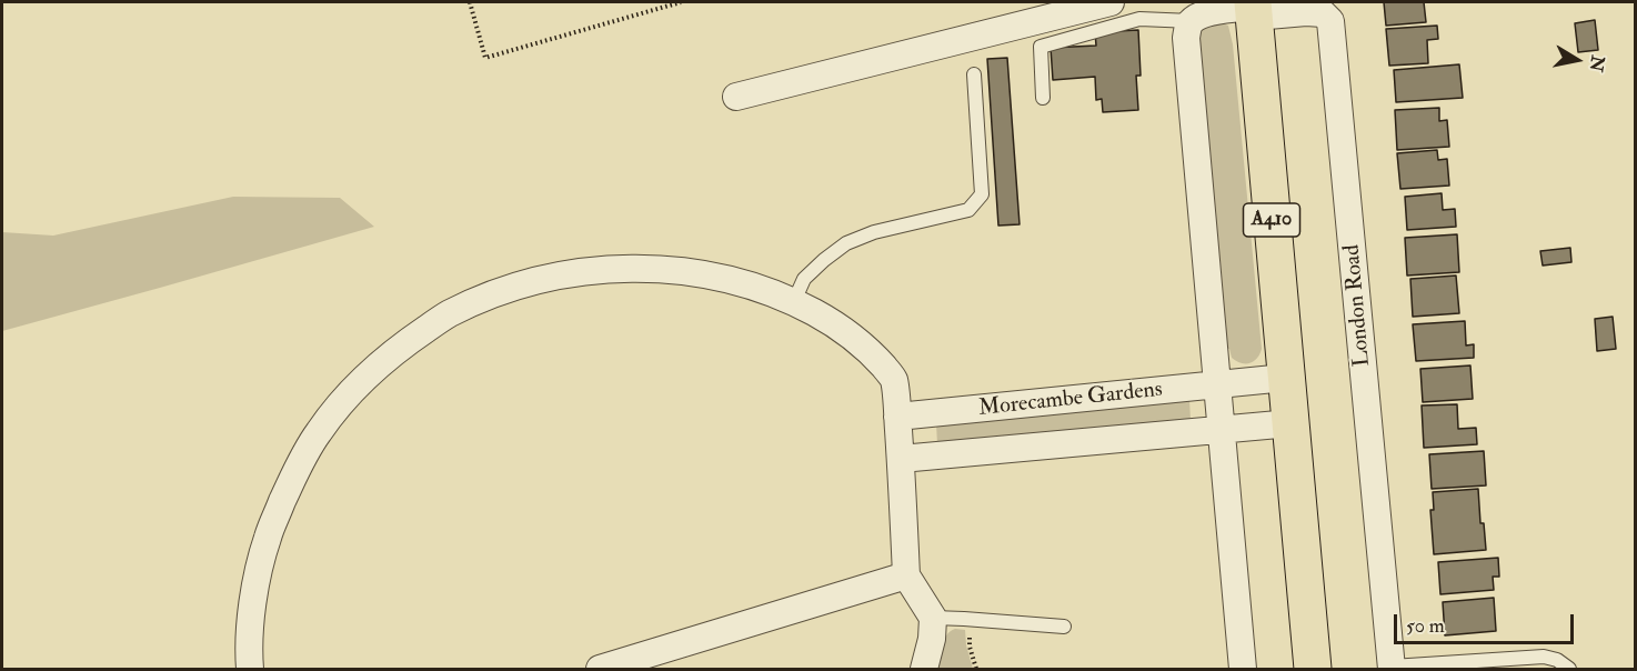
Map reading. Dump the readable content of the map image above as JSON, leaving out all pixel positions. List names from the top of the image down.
{
  "streets": {
    "main road": ["A410"],
    "street": ["London Road", "Morecambe Gardens"]
  },
  "crossings": [
    ["A410", "London Road"],
    ["A410", "Morecambe Gardens"]
  ],
  "scale_bar": "50 m",
  "north": "right"
}
